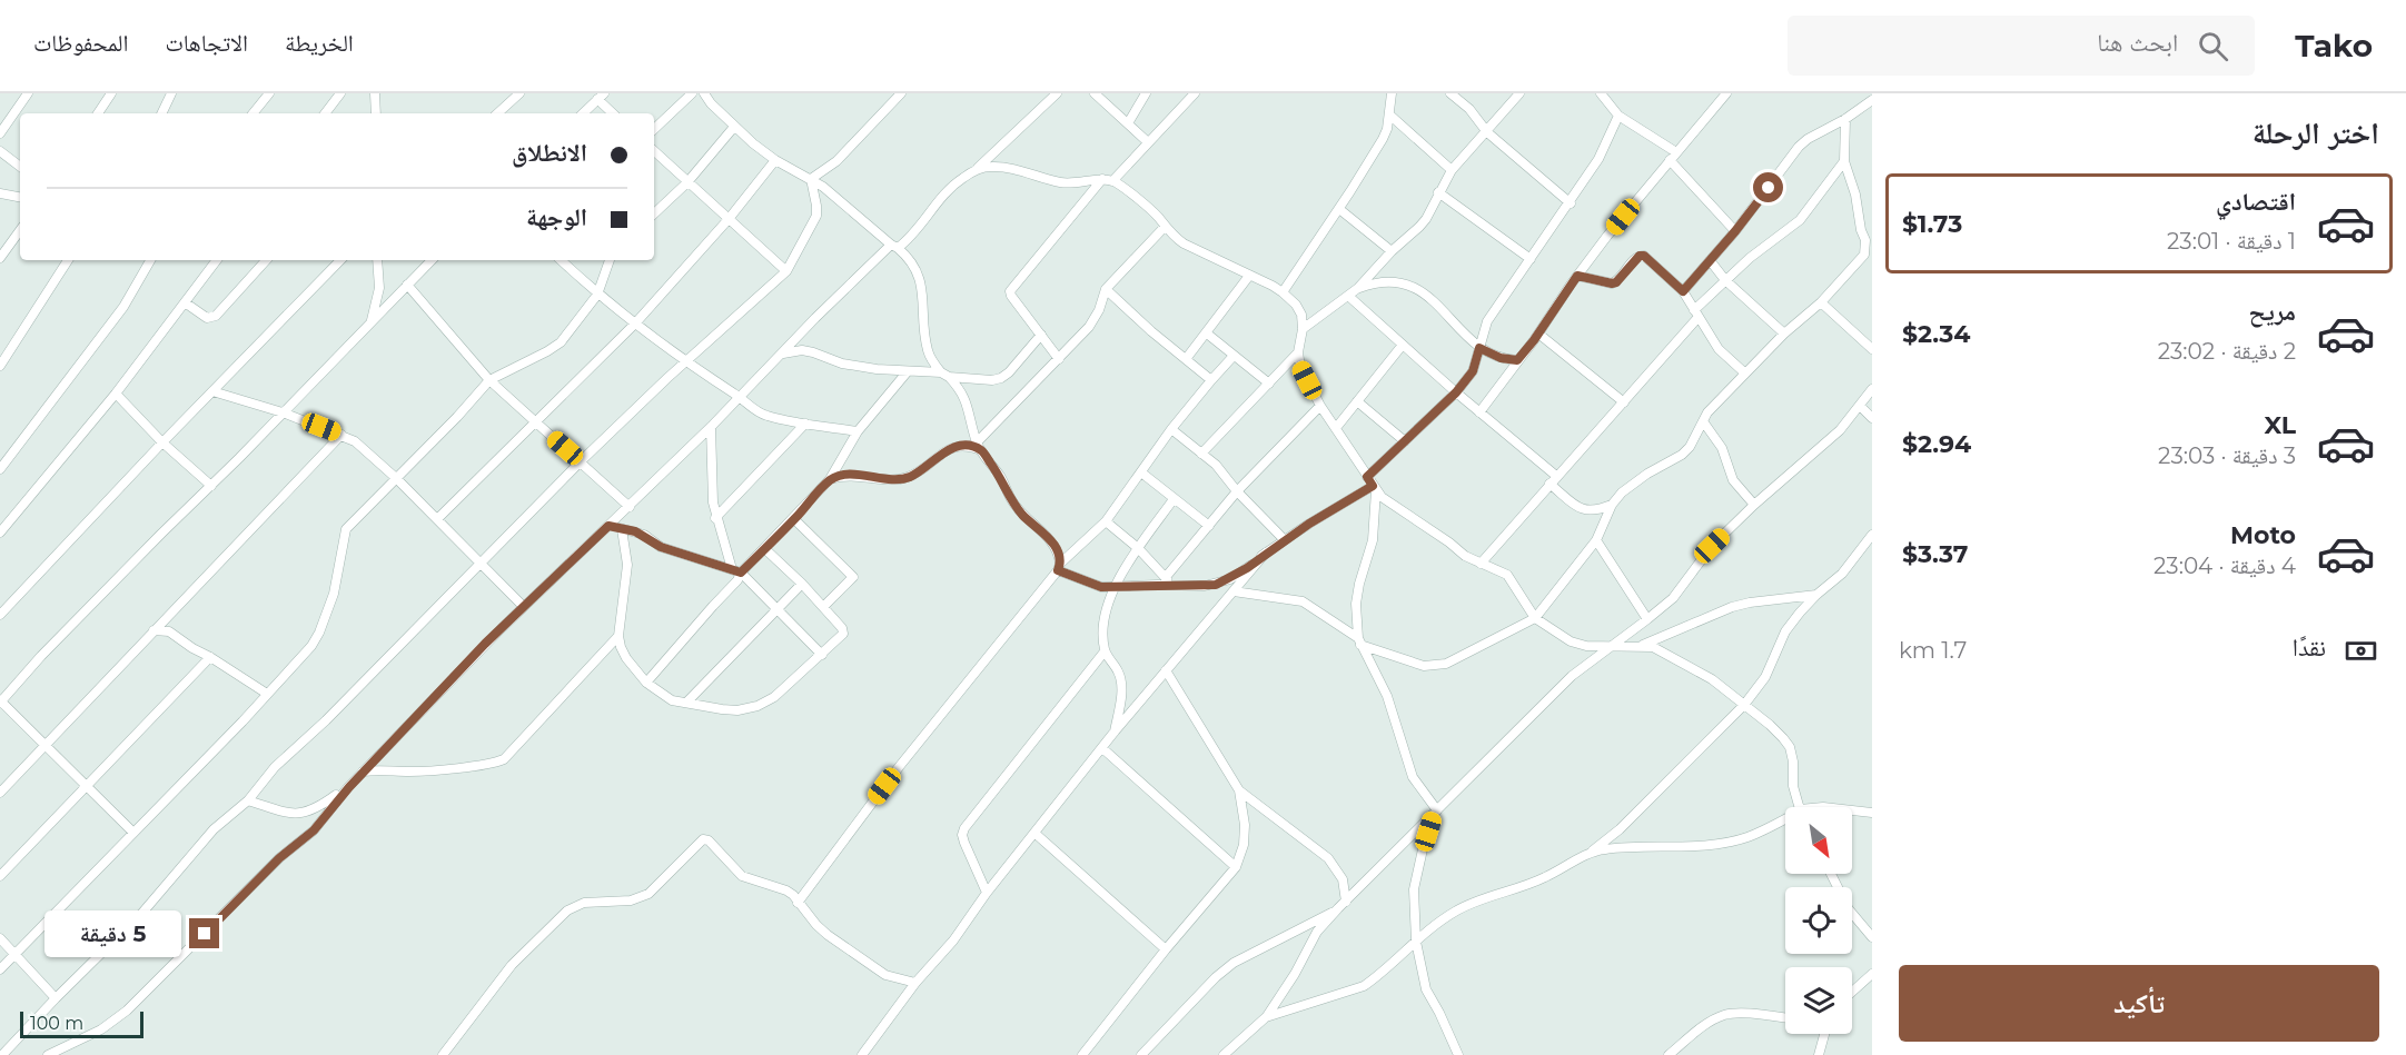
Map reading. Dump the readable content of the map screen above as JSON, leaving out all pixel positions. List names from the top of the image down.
{
  "scale_bar": "100 m",
  "north": "bottom right",
  "page": {
    "header": "Tako",
    "search": "ابحث هنا",
    "nav": ["الخريطة", "الاتجاهات", "المحفوظات"],
    "heading": "اختر الرحلة",
    "banner": ["الانطلاق", "الوجهة"],
    "list": [
      {
        "name": "اقتصادي",
        "note": "1 دقيقة · 23:01",
        "value": "$1.73"
      },
      {
        "name": "مريح",
        "note": "2 دقيقة · 23:02",
        "value": "$2.34"
      },
      {
        "name": "XL",
        "note": "3 دقيقة · 23:03",
        "value": "$2.94"
      },
      {
        "name": "Moto",
        "note": "4 دقيقة · 23:04",
        "value": "$3.37"
      }
    ],
    "pay": ["نقدًا", "1.7 km"],
    "bubble": "5 دقيقة",
    "buttons": "تأكيد",
    "scale": "100 m"
  }
}
